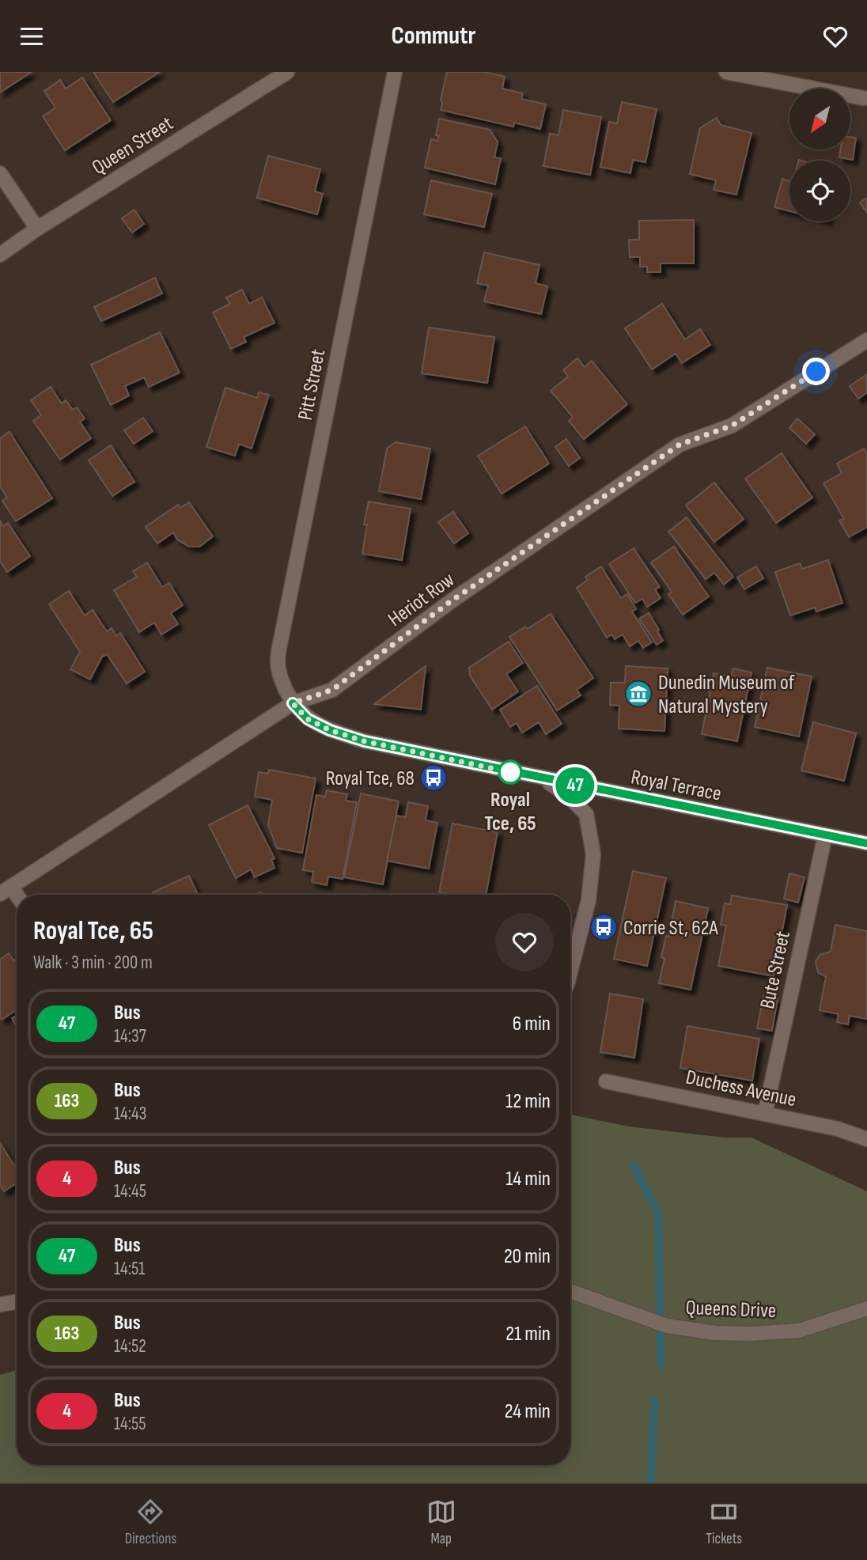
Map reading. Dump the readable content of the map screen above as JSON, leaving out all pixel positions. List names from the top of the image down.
{
  "streets": {
    "street": [
      "Queen Street",
      "Pitt Street",
      "Heriot Row",
      "Royal Terrace",
      "Bute Street",
      "Duchess Avenue",
      "Queens Drive"
    ]
  },
  "crossings": [
    ["Pitt Street", "Heriot Row"],
    ["Pitt Street", "Royal Terrace"],
    ["Heriot Row", "Royal Terrace"],
    ["Royal Terrace", "Bute Street"],
    ["Bute Street", "Duchess Avenue"]
  ],
  "places": {
    "museum": ["Dunedin Museum of Natural Mystery"],
    "other": ["Royal Tce, 65"],
    "bus stop": ["Royal Tce, 68", "Corrie St, 62A"]
  },
  "lines": ["bus line 47"],
  "north": "bottom left",
  "page": {
    "header": "Commutr",
    "on_map": "47",
    "heading": ["Royal Tce, 65", "Walk · 3 min · 200 m"],
    "list": [
      {
        "mark": "47",
        "name": "Bus",
        "note": "14:37",
        "value": "6 min"
      },
      {
        "mark": "163",
        "name": "Bus",
        "note": "14:43",
        "value": "12 min"
      },
      {
        "mark": "4",
        "name": "Bus",
        "note": "14:45",
        "value": "14 min"
      },
      {
        "mark": "47",
        "name": "Bus",
        "note": "14:51",
        "value": "20 min"
      },
      {
        "mark": "163",
        "name": "Bus",
        "note": "14:52",
        "value": "21 min"
      },
      {
        "mark": "4",
        "name": "Bus",
        "note": "14:55",
        "value": "24 min"
      }
    ],
    "tabs": ["Directions", "Map", "Tickets"]
  }
}
